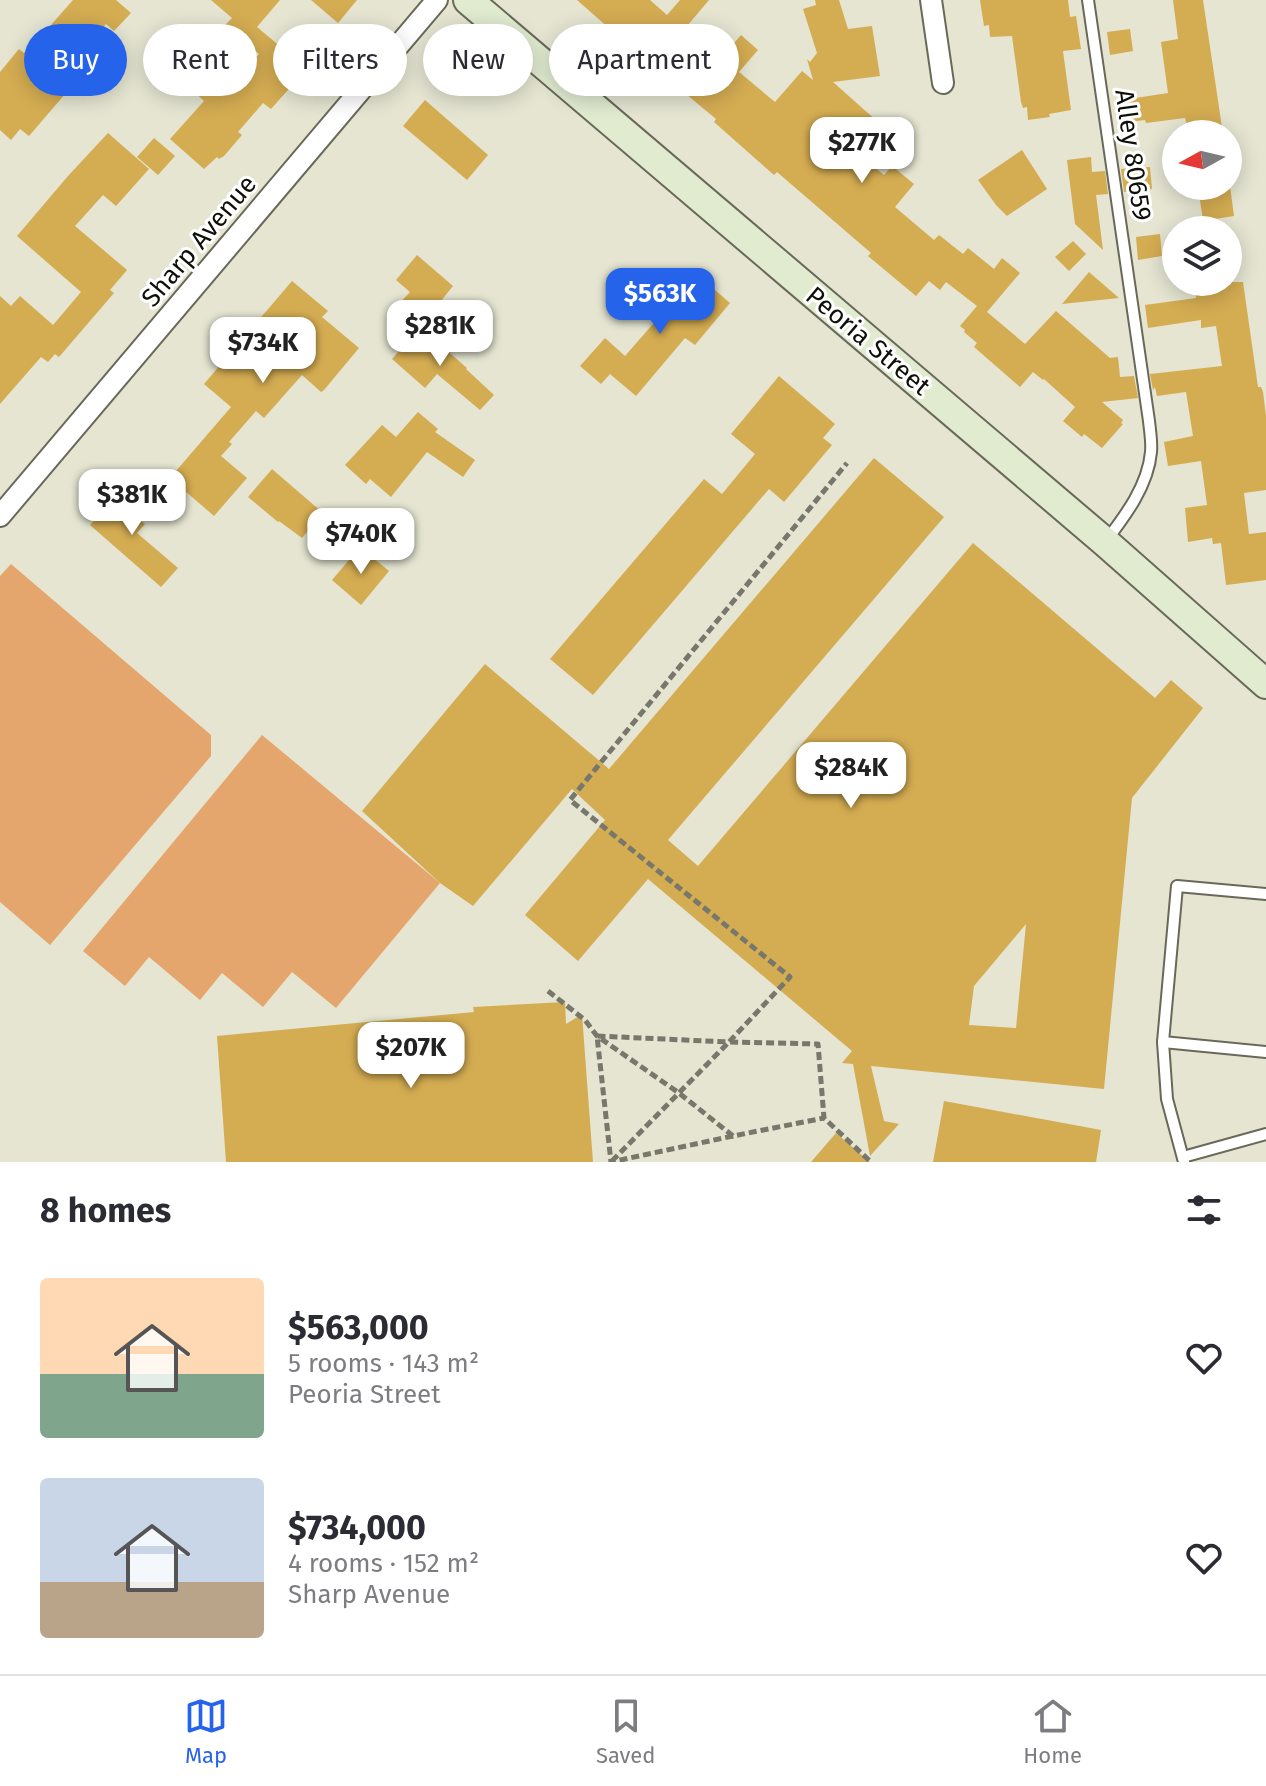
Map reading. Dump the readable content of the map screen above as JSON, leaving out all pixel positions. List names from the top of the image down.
{
  "streets": {
    "street": ["Sharp Avenue", "Peoria Street"],
    "lane": ["Alley 80659"]
  },
  "crossings": [
    ["Alley 80659", "Peoria Street"]
  ],
  "north": "left",
  "page": {
    "chip": [
      "Buy",
      "Rent",
      "Filters",
      "New",
      "Apartment"
    ],
    "price": [
      "$277K",
      "$563K",
      "$281K",
      "$734K",
      "$381K",
      "$740K",
      "$284K",
      "$207K"
    ],
    "heading": "8 homes",
    "list": [
      {
        "name": "$563,000",
        "note": "5 rooms · 143 m² · Peoria Street"
      },
      {
        "name": "$734,000",
        "note": "4 rooms · 152 m² · Sharp Avenue"
      }
    ],
    "tabs": ["Map", "Saved", "Home"]
  }
}
